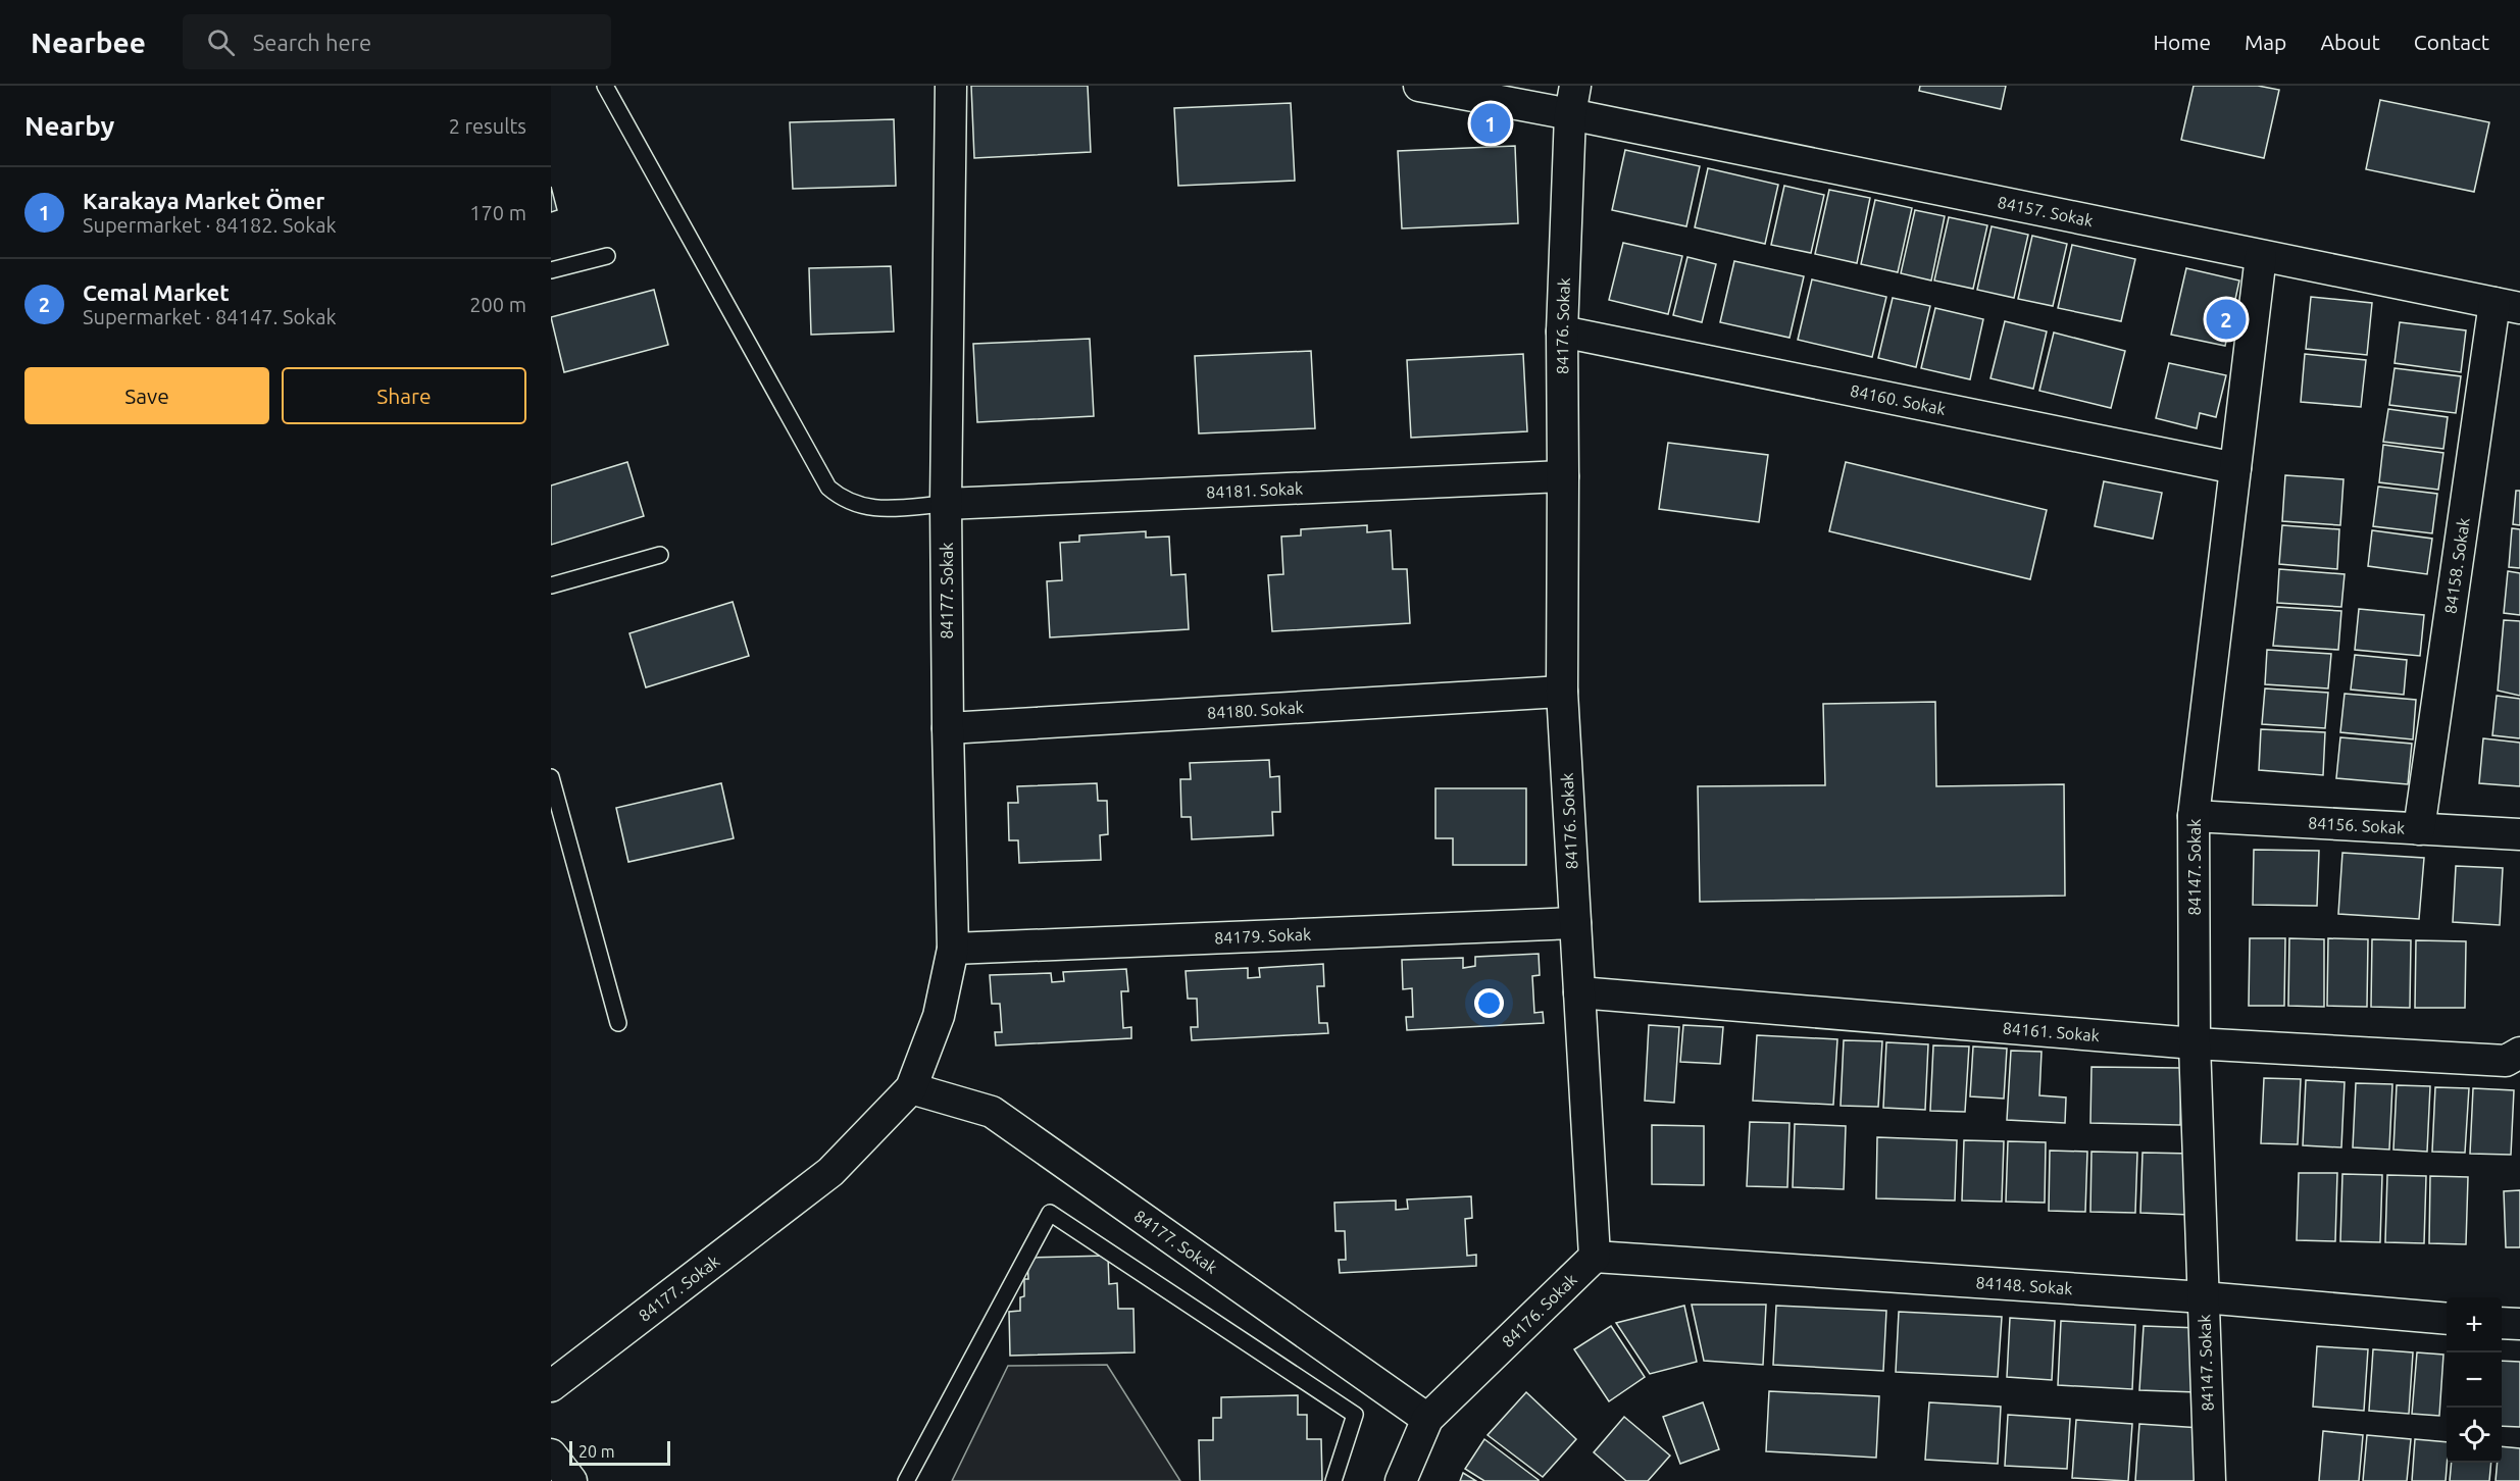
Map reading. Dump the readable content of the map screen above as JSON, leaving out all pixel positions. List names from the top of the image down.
{
  "streets": {
    "street": [
      "84157. Sokak",
      "84176. Sokak",
      "84160. Sokak",
      "84181. Sokak",
      "84158. Sokak",
      "84177. Sokak",
      "84180. Sokak",
      "84156. Sokak",
      "84147. Sokak",
      "84179. Sokak",
      "84161. Sokak",
      "84148. Sokak"
    ]
  },
  "crossings": [
    ["84157. Sokak", "84176. Sokak"],
    ["84157. Sokak", "84158. Sokak"],
    ["84157. Sokak", "84147. Sokak"],
    ["84176. Sokak", "84160. Sokak"],
    ["84176. Sokak", "84181. Sokak"],
    ["84176. Sokak", "84177. Sokak"],
    ["84176. Sokak", "84180. Sokak"],
    ["84176. Sokak", "84179. Sokak"],
    ["84176. Sokak", "84161. Sokak"],
    ["84176. Sokak", "84148. Sokak"],
    ["84160. Sokak", "84147. Sokak"],
    ["84181. Sokak", "84177. Sokak"],
    ["84158. Sokak", "84156. Sokak"],
    ["84177. Sokak", "84180. Sokak"],
    ["84177. Sokak", "84179. Sokak"],
    ["84156. Sokak", "84147. Sokak"],
    ["84147. Sokak", "84161. Sokak"],
    ["84147. Sokak", "84148. Sokak"]
  ],
  "scale_bar": "20 m",
  "page": {
    "header": "Nearbee",
    "search": "Search here",
    "nav": [
      "Home",
      "Map",
      "About",
      "Contact"
    ],
    "heading": ["Nearby", "2 results"],
    "pins": ["1", "2"],
    "list": [
      {
        "mark": "1",
        "name": "Karakaya Market Ömer",
        "note": "Supermarket · 84182. Sokak",
        "value": "170 m"
      },
      {
        "mark": "2",
        "name": "Cemal Market",
        "note": "Supermarket · 84147. Sokak",
        "value": "200 m"
      }
    ],
    "buttons": ["Save", "Share"],
    "map_buttons": ["+", "−"],
    "scale": "20 m"
  }
}
